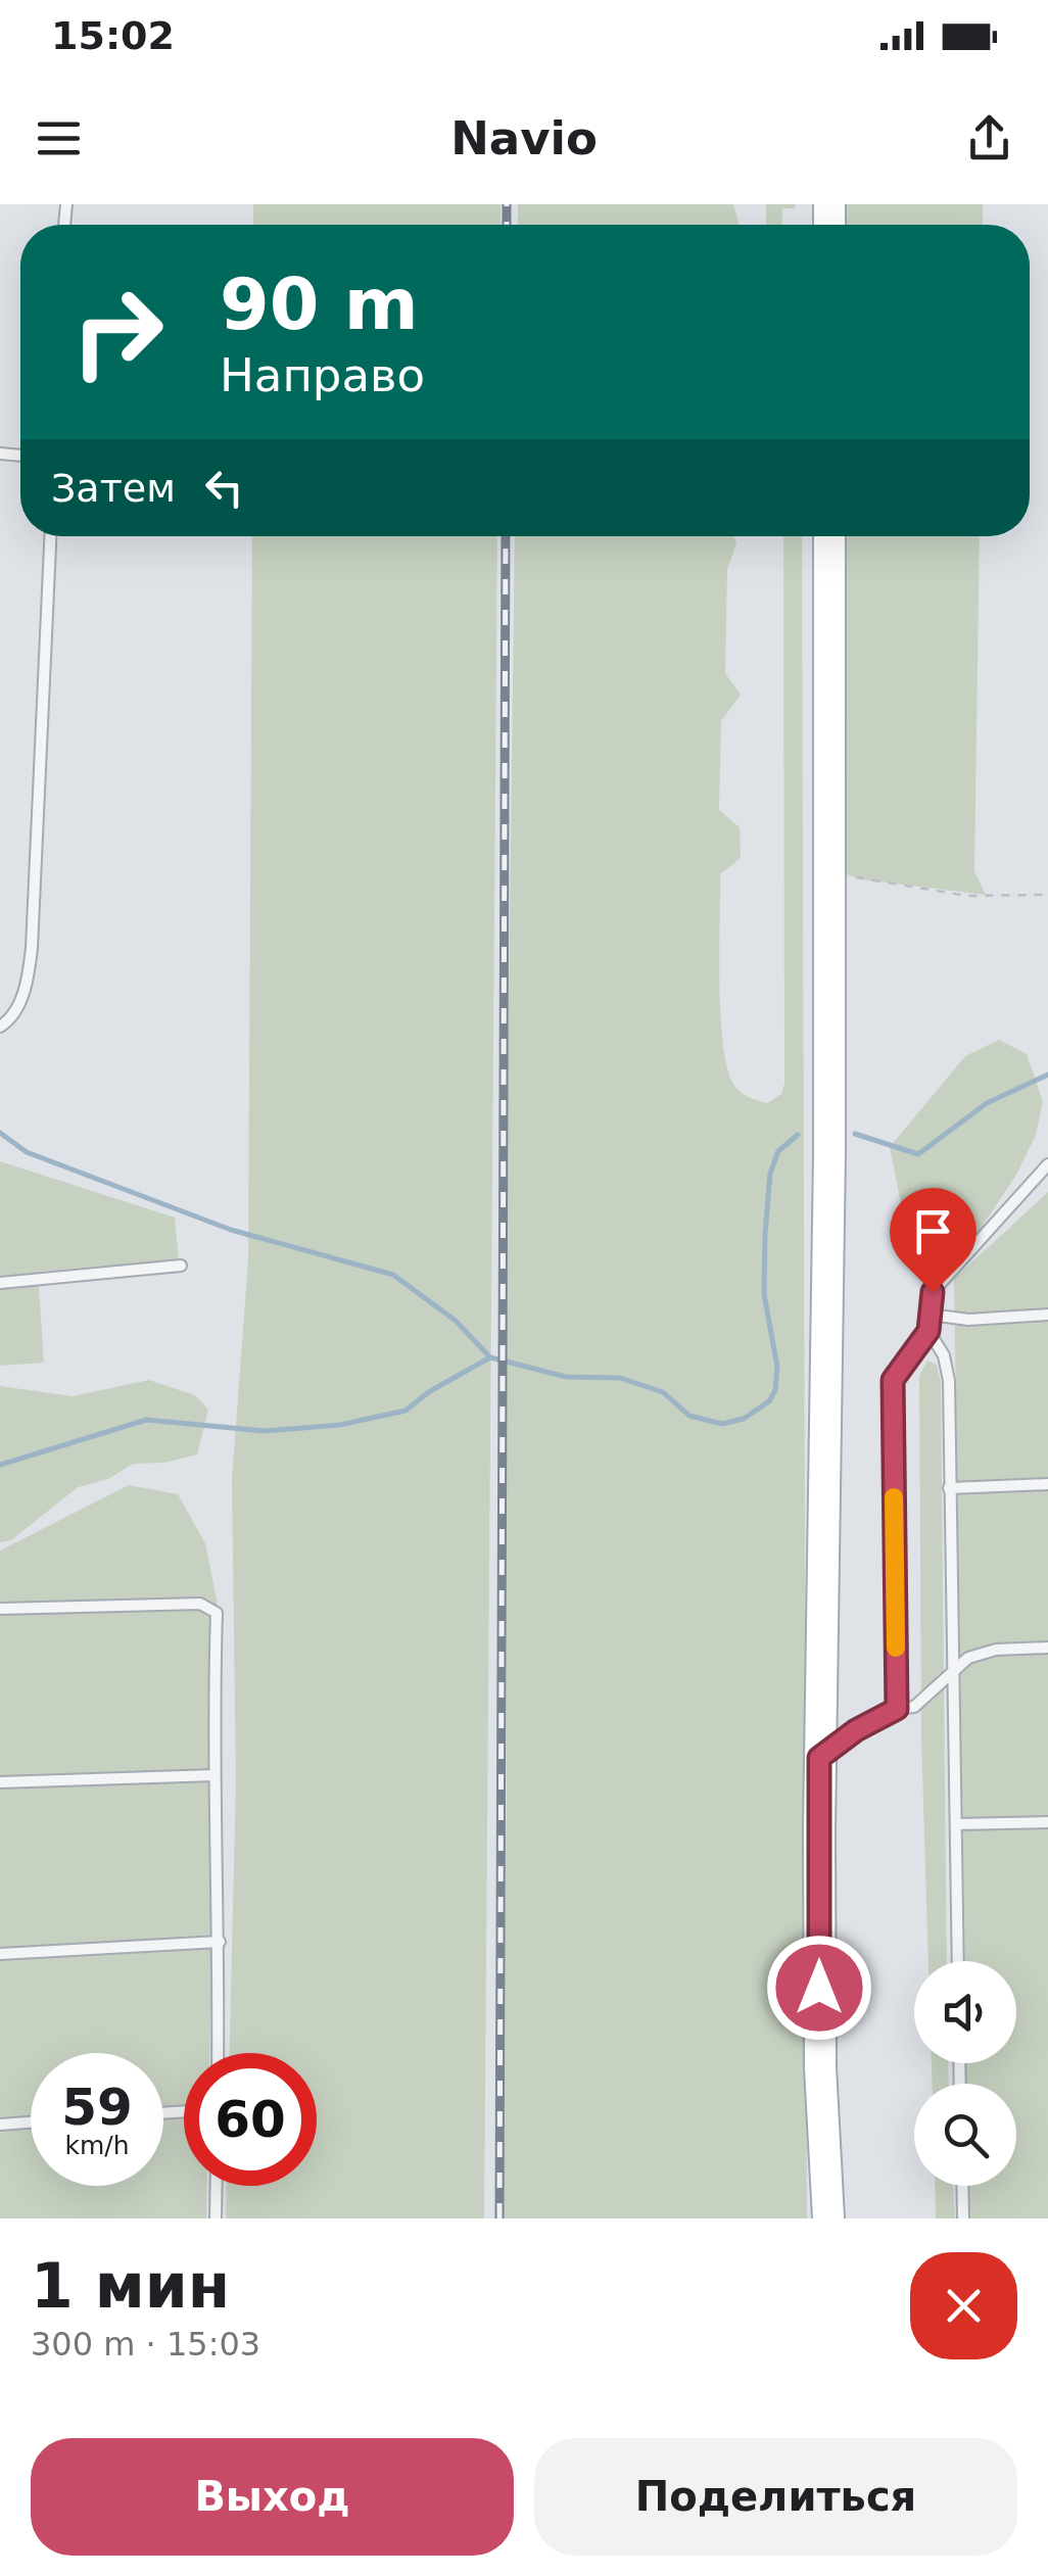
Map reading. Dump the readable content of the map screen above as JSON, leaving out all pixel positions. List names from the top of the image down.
{
  "page": {
    "status": "15:02",
    "header": "Navio",
    "turn": ["90 m", "Направо"],
    "then": "Затем",
    "speed": "59 km/h",
    "limit": "60",
    "heading": ["1 мин", "300 m · 15:03"],
    "buttons": ["Выход", "Поделиться"]
  }
}
